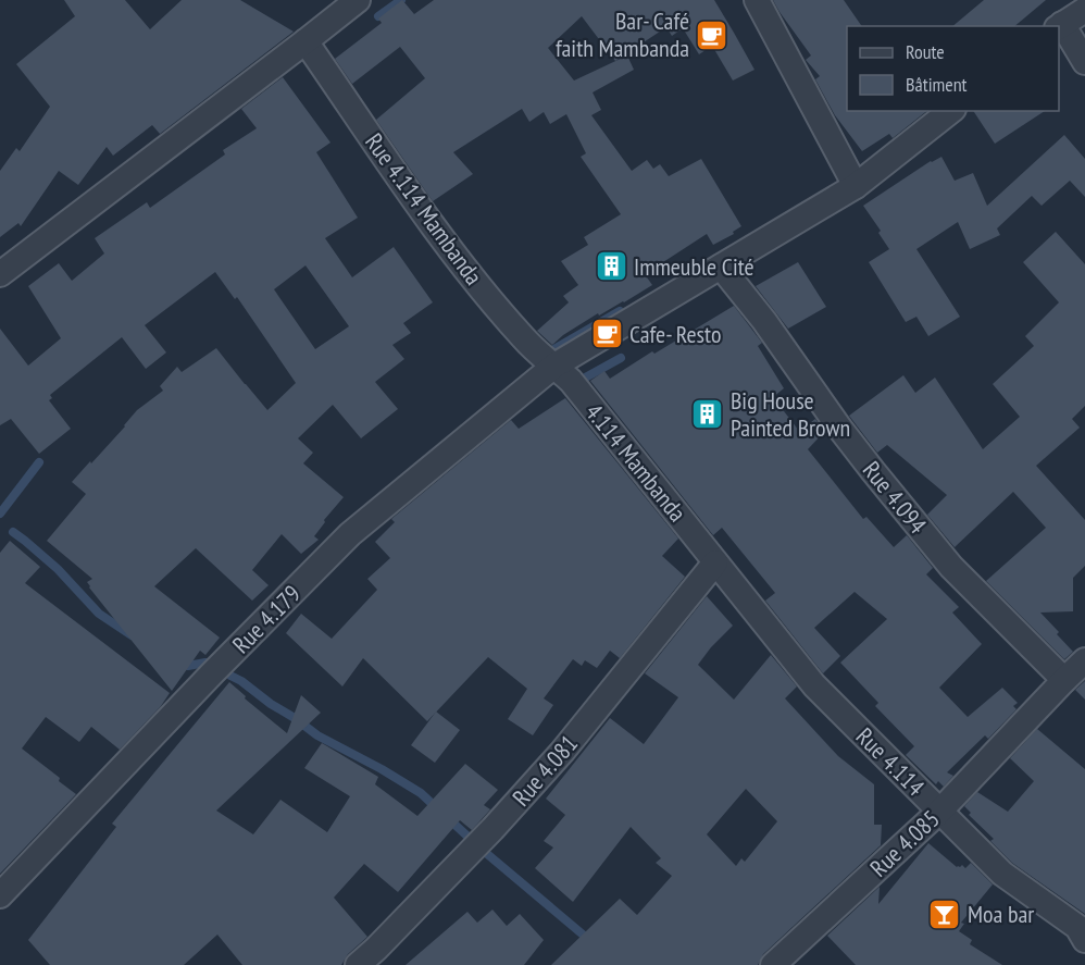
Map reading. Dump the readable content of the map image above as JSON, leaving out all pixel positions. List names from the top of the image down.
{
  "streets": {
    "street": [
      "Rue 4.114 Mambanda",
      "4.114 Mambanda",
      "Rue 4.094",
      "Rue 4.179",
      "Rue 4.114",
      "Rue 4.081",
      "Rue 4.085"
    ]
  },
  "crossings": [
    ["Rue 4.114 Mambanda", "4.114 Mambanda"],
    ["Rue 4.114 Mambanda", "Rue 4.179"],
    ["4.114 Mambanda", "Rue 4.179"],
    ["4.114 Mambanda", "Rue 4.114"],
    ["4.114 Mambanda", "Rue 4.081"],
    ["Rue 4.094", "Rue 4.179"],
    ["Rue 4.094", "Rue 4.085"],
    ["Rue 4.114", "Rue 4.081"],
    ["Rue 4.114", "Rue 4.085"]
  ],
  "places": {
    "cafe": ["Bar- Café faith Mambanda", "Cafe- Resto"],
    "building": ["Immeuble Cité", "Big House Painted Brown"],
    "bar": ["Moa bar"]
  },
  "legend": ["Route", "Bâtiment"]
}
